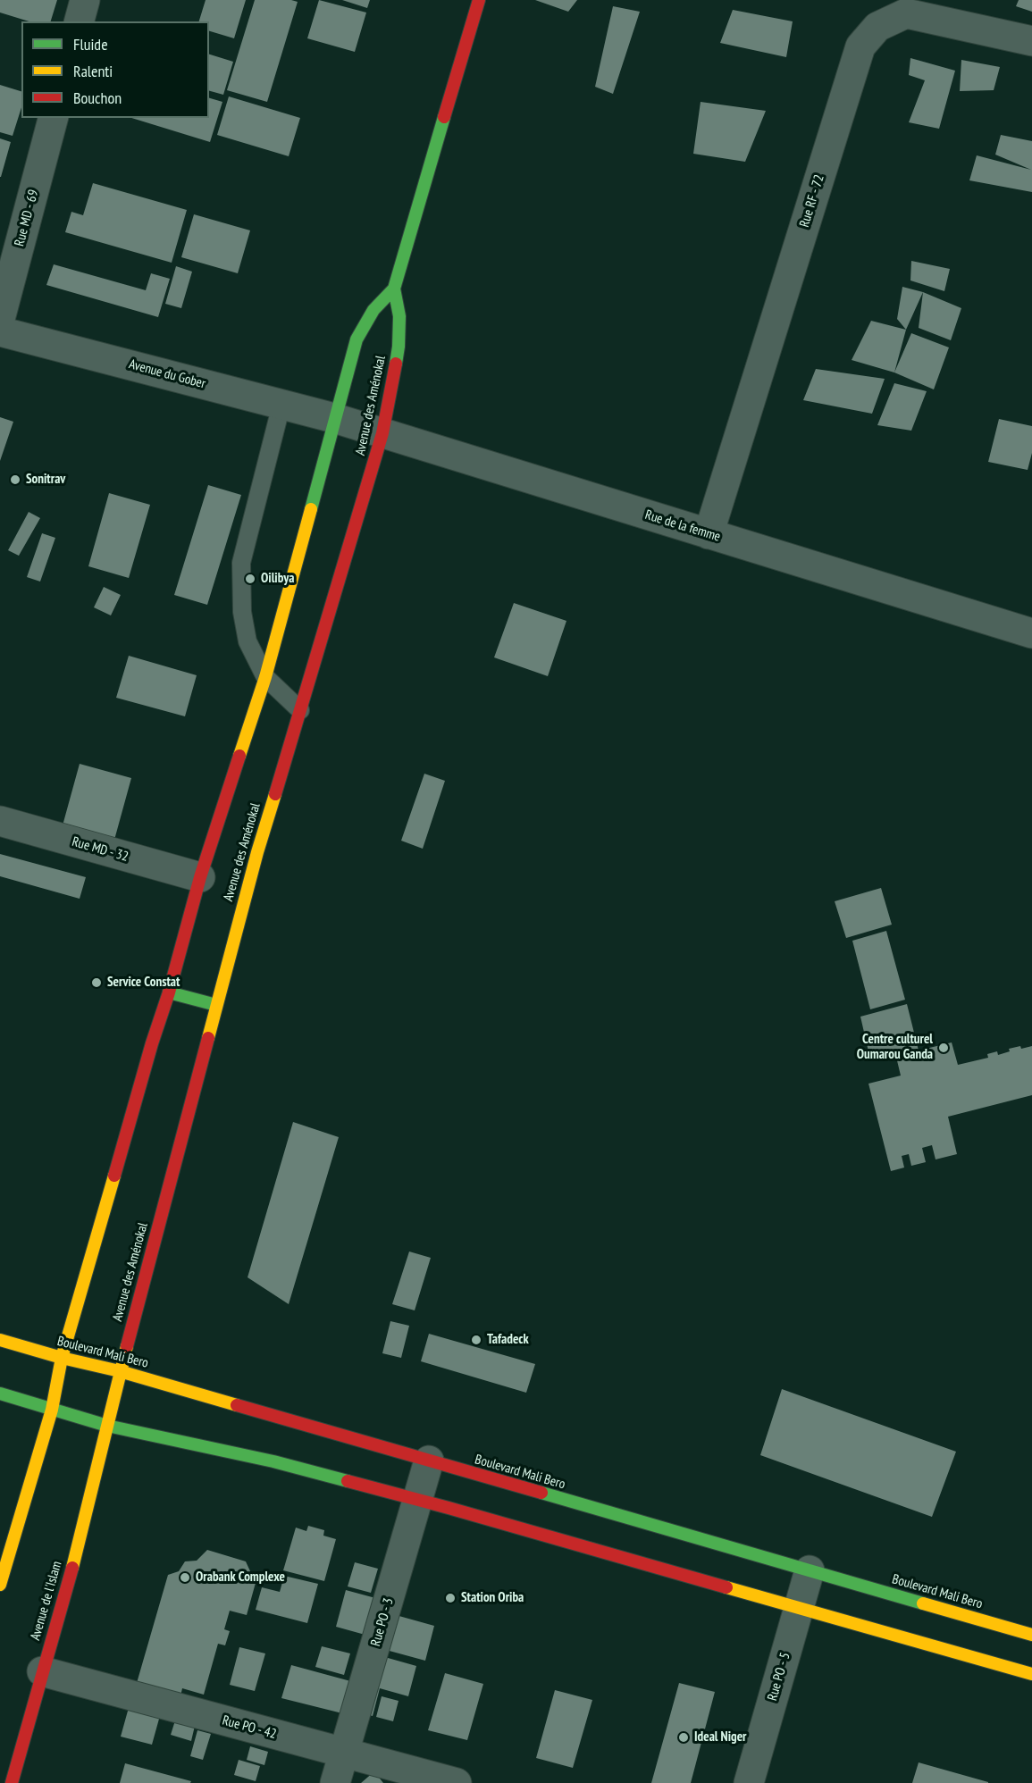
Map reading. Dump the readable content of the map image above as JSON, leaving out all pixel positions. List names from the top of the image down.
{
  "streets": {
    "main road": ["Avenue des Aménokal", "Boulevard Mali Bero", "Avenue de l'Islam"],
    "street": [
      "Rue RF - 72",
      "Rue MD - 69",
      "Avenue du Gober",
      "Rue de la femme",
      "Rue MD - 32",
      "Rue PO - 3",
      "Rue PO - 5",
      "Rue PO - 42"
    ]
  },
  "crossings": [
    ["Rue RF - 72", "Rue de la femme"],
    ["Avenue du Gober", "Avenue des Aménokal"],
    ["Avenue du Gober", "Rue de la femme"],
    ["Avenue des Aménokal", "Rue de la femme"],
    ["Avenue des Aménokal", "Rue MD - 32"],
    ["Avenue des Aménokal", "Boulevard Mali Bero"],
    ["Avenue des Aménokal", "Avenue de l'Islam"],
    ["Boulevard Mali Bero", "Rue PO - 3"],
    ["Boulevard Mali Bero", "Rue PO - 5"],
    ["Avenue de l'Islam", "Rue PO - 42"],
    ["Rue PO - 3", "Rue PO - 42"]
  ],
  "places": [
    "Sonitrav",
    "Oilibya",
    "Service Constat",
    "Centre culturel Oumarou Ganda",
    "Tafadeck",
    "Orabank Complexe",
    "Station Oriba",
    "Ideal Niger"
  ],
  "legend": ["Fluide", "Ralenti", "Bouchon"]
}
